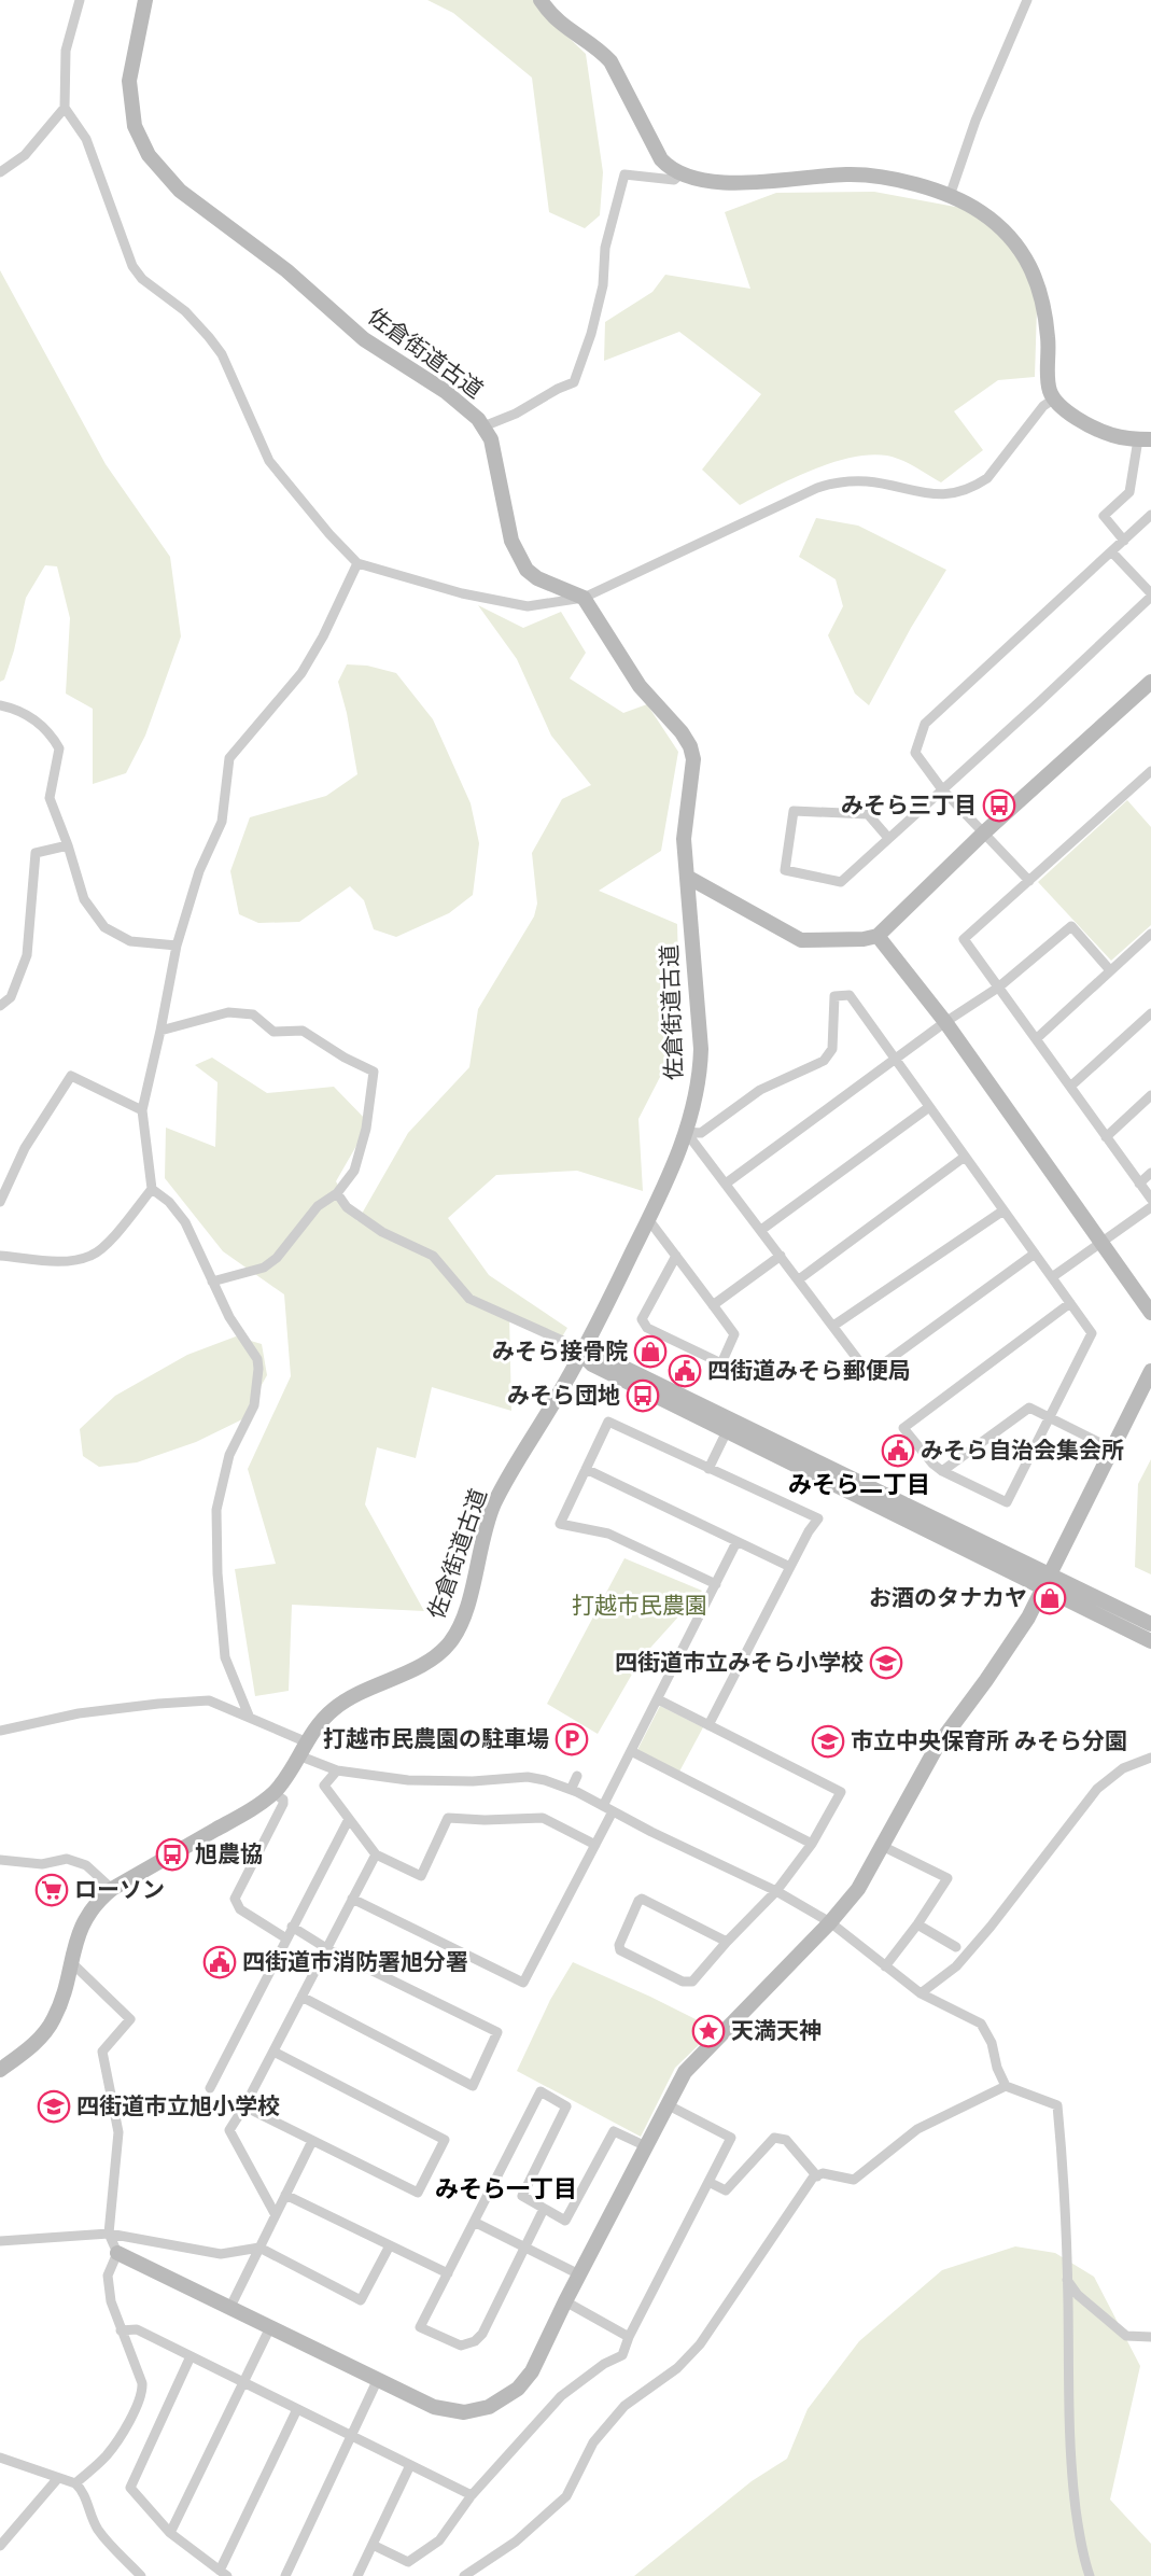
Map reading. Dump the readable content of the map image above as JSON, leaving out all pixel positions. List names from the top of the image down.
{
  "streets": {
    "street": ["佐倉街道古道"]
  },
  "districts": ["みそら二丁目", "みそら一丁目"],
  "parks": ["打越市民農園"],
  "places": {
    "bus stop": ["みそら三丁目", "みそら団地", "旭農協"],
    "shop": ["みそら接骨院", "お酒のタナカヤ"],
    "public building": ["四街道みそら郵便局", "みそら自治会集会所", "四街道市消防署旭分署"],
    "school or university": ["四街道市立みそら小学校", "市立中央保育所 みそら分園", "四街道市立旭小学校"],
    "parking": ["打越市民農園の駐車場"],
    "supermarket": ["ローソン"],
    "place": ["天満天神"]
  }
}
